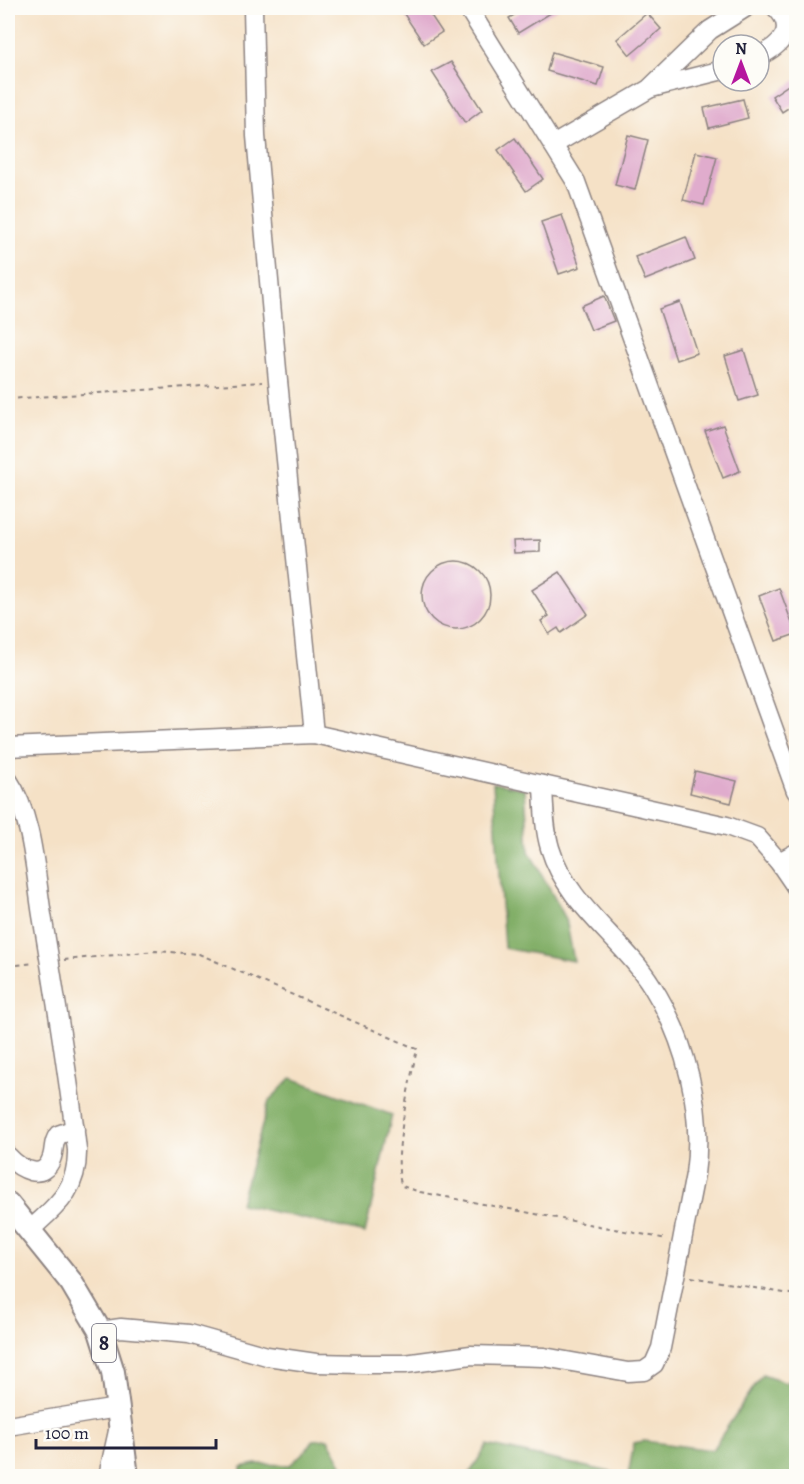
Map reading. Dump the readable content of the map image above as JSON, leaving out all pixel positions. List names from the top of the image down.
{
  "streets": {
    "main road": ["8"]
  },
  "scale_bar": "100 m",
  "north": "top"
}
